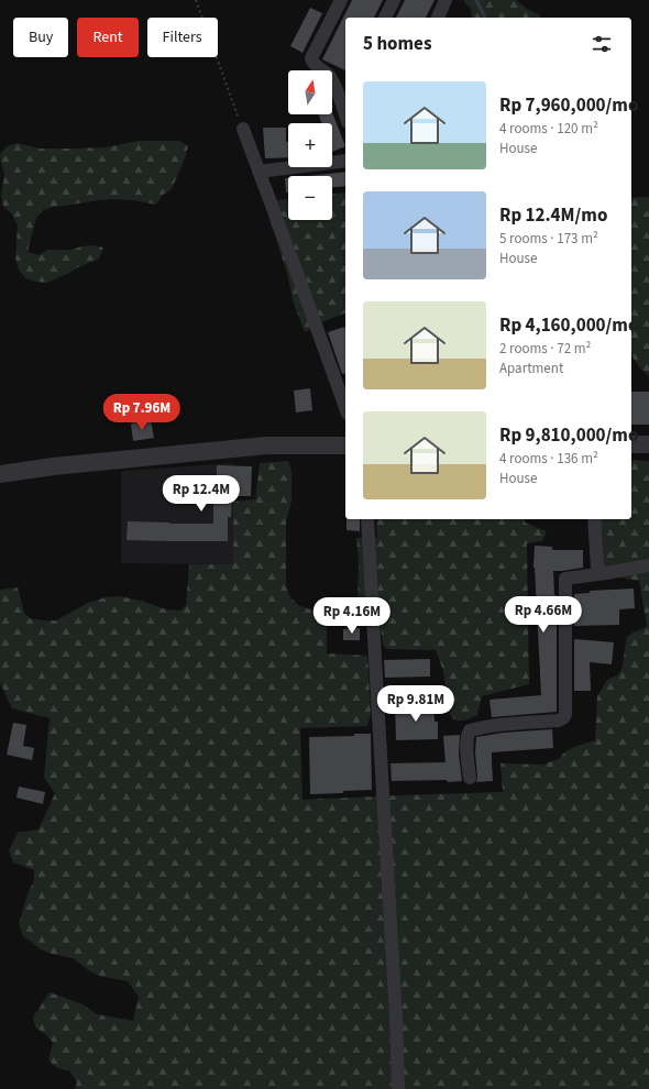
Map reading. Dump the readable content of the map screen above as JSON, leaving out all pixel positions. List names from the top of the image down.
{
  "north": "top",
  "page": {
    "chip": ["Buy", "Rent", "Filters"],
    "heading": "5 homes",
    "map_buttons": ["+", "−"],
    "list": [
      {
        "name": "Rp 7,960,000/mo",
        "note": "4 rooms · 120 m² · House"
      },
      {
        "name": "Rp 12.4M/mo",
        "note": "5 rooms · 173 m² · House"
      },
      {
        "name": "Rp 4,160,000/mo",
        "note": "2 rooms · 72 m² · Apartment"
      },
      {
        "name": "Rp 9,810,000/mo",
        "note": "4 rooms · 136 m² · House"
      }
    ],
    "price": [
      "Rp 7.96M",
      "Rp 12.4M",
      "Rp 4.66M",
      "Rp 4.16M",
      "Rp 9.81M"
    ]
  }
}
